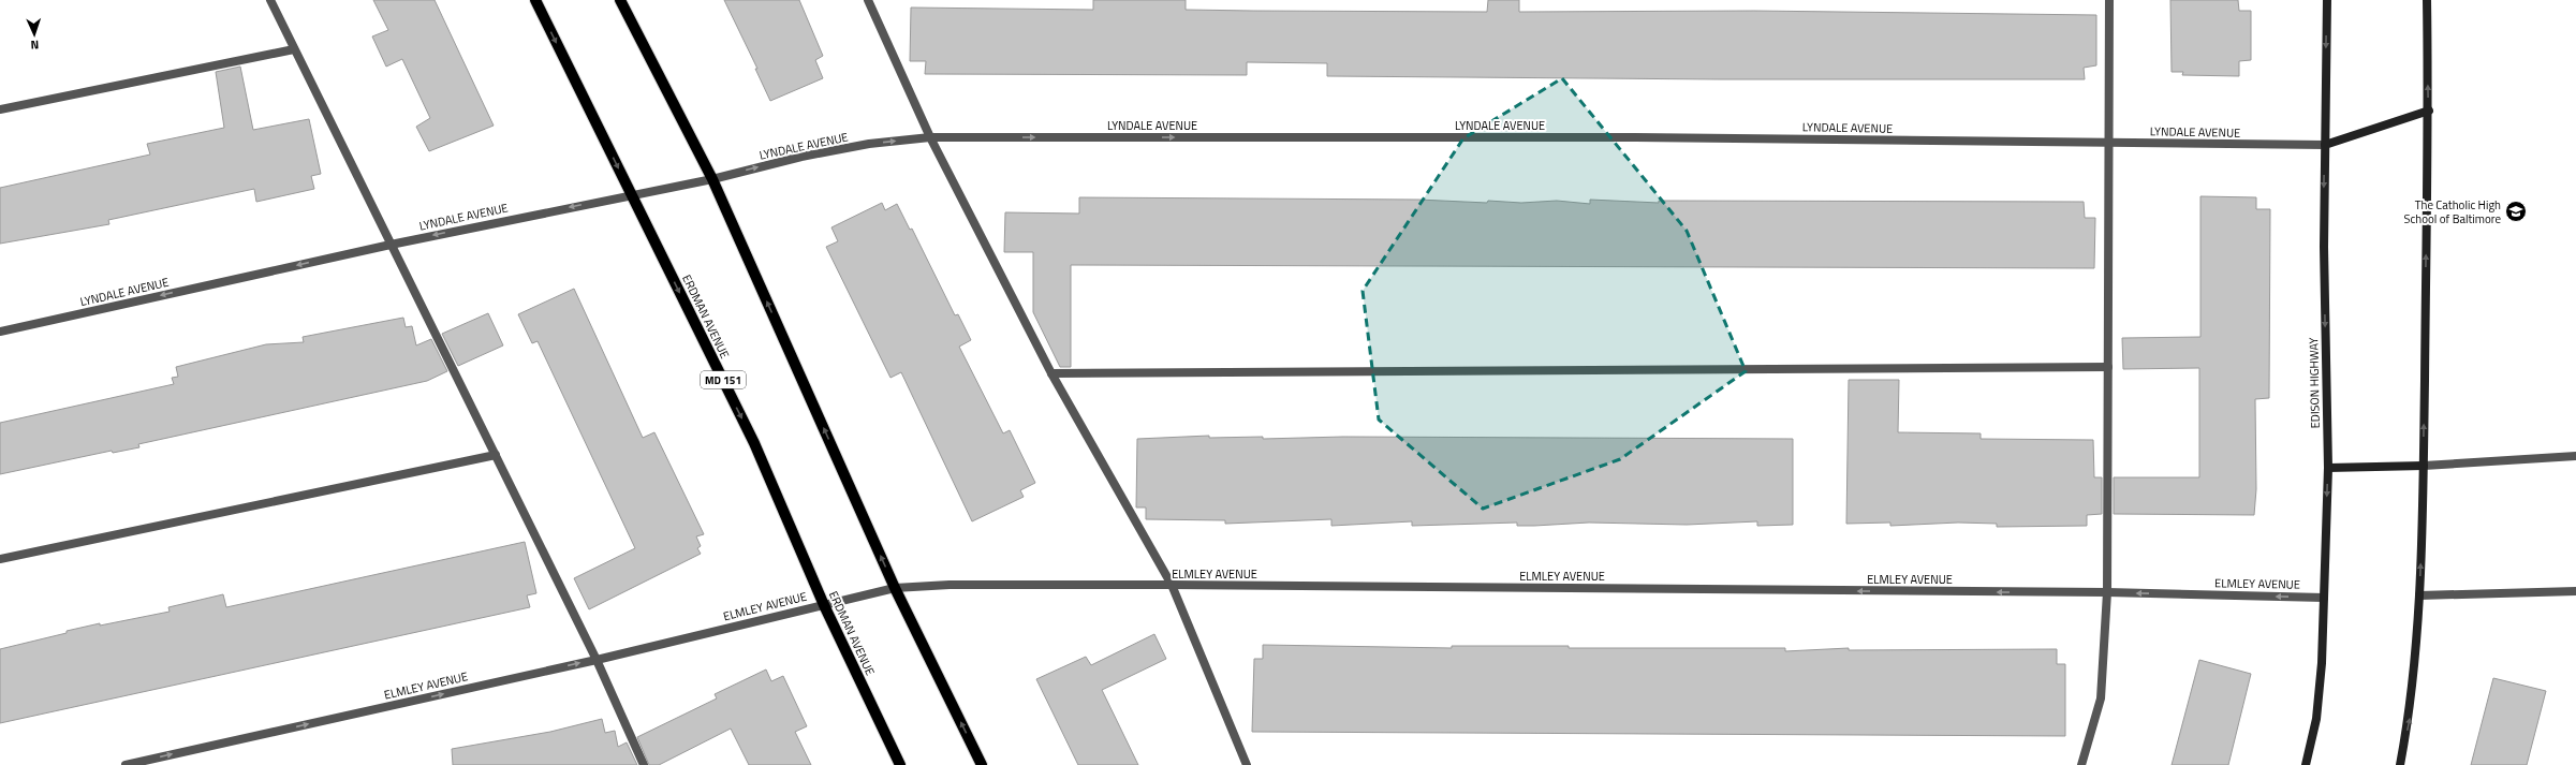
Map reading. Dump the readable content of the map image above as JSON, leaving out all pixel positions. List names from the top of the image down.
{
  "streets": {
    "main road": ["ERDMAN AVENUE", "MD 151", "EDISON HIGHWAY"],
    "street": ["LYNDALE AVENUE", "ELMLEY AVENUE"]
  },
  "crossings": [
    ["LYNDALE AVENUE", "ERDMAN AVENUE"],
    ["LYNDALE AVENUE", "EDISON HIGHWAY"],
    ["ERDMAN AVENUE", "ELMLEY AVENUE"],
    ["EDISON HIGHWAY", "ELMLEY AVENUE"]
  ],
  "one_way": ["EDISON HIGHWAY"],
  "places": {
    "school or university": ["The Catholic High School of Baltimore"]
  },
  "north": "bottom"
}
